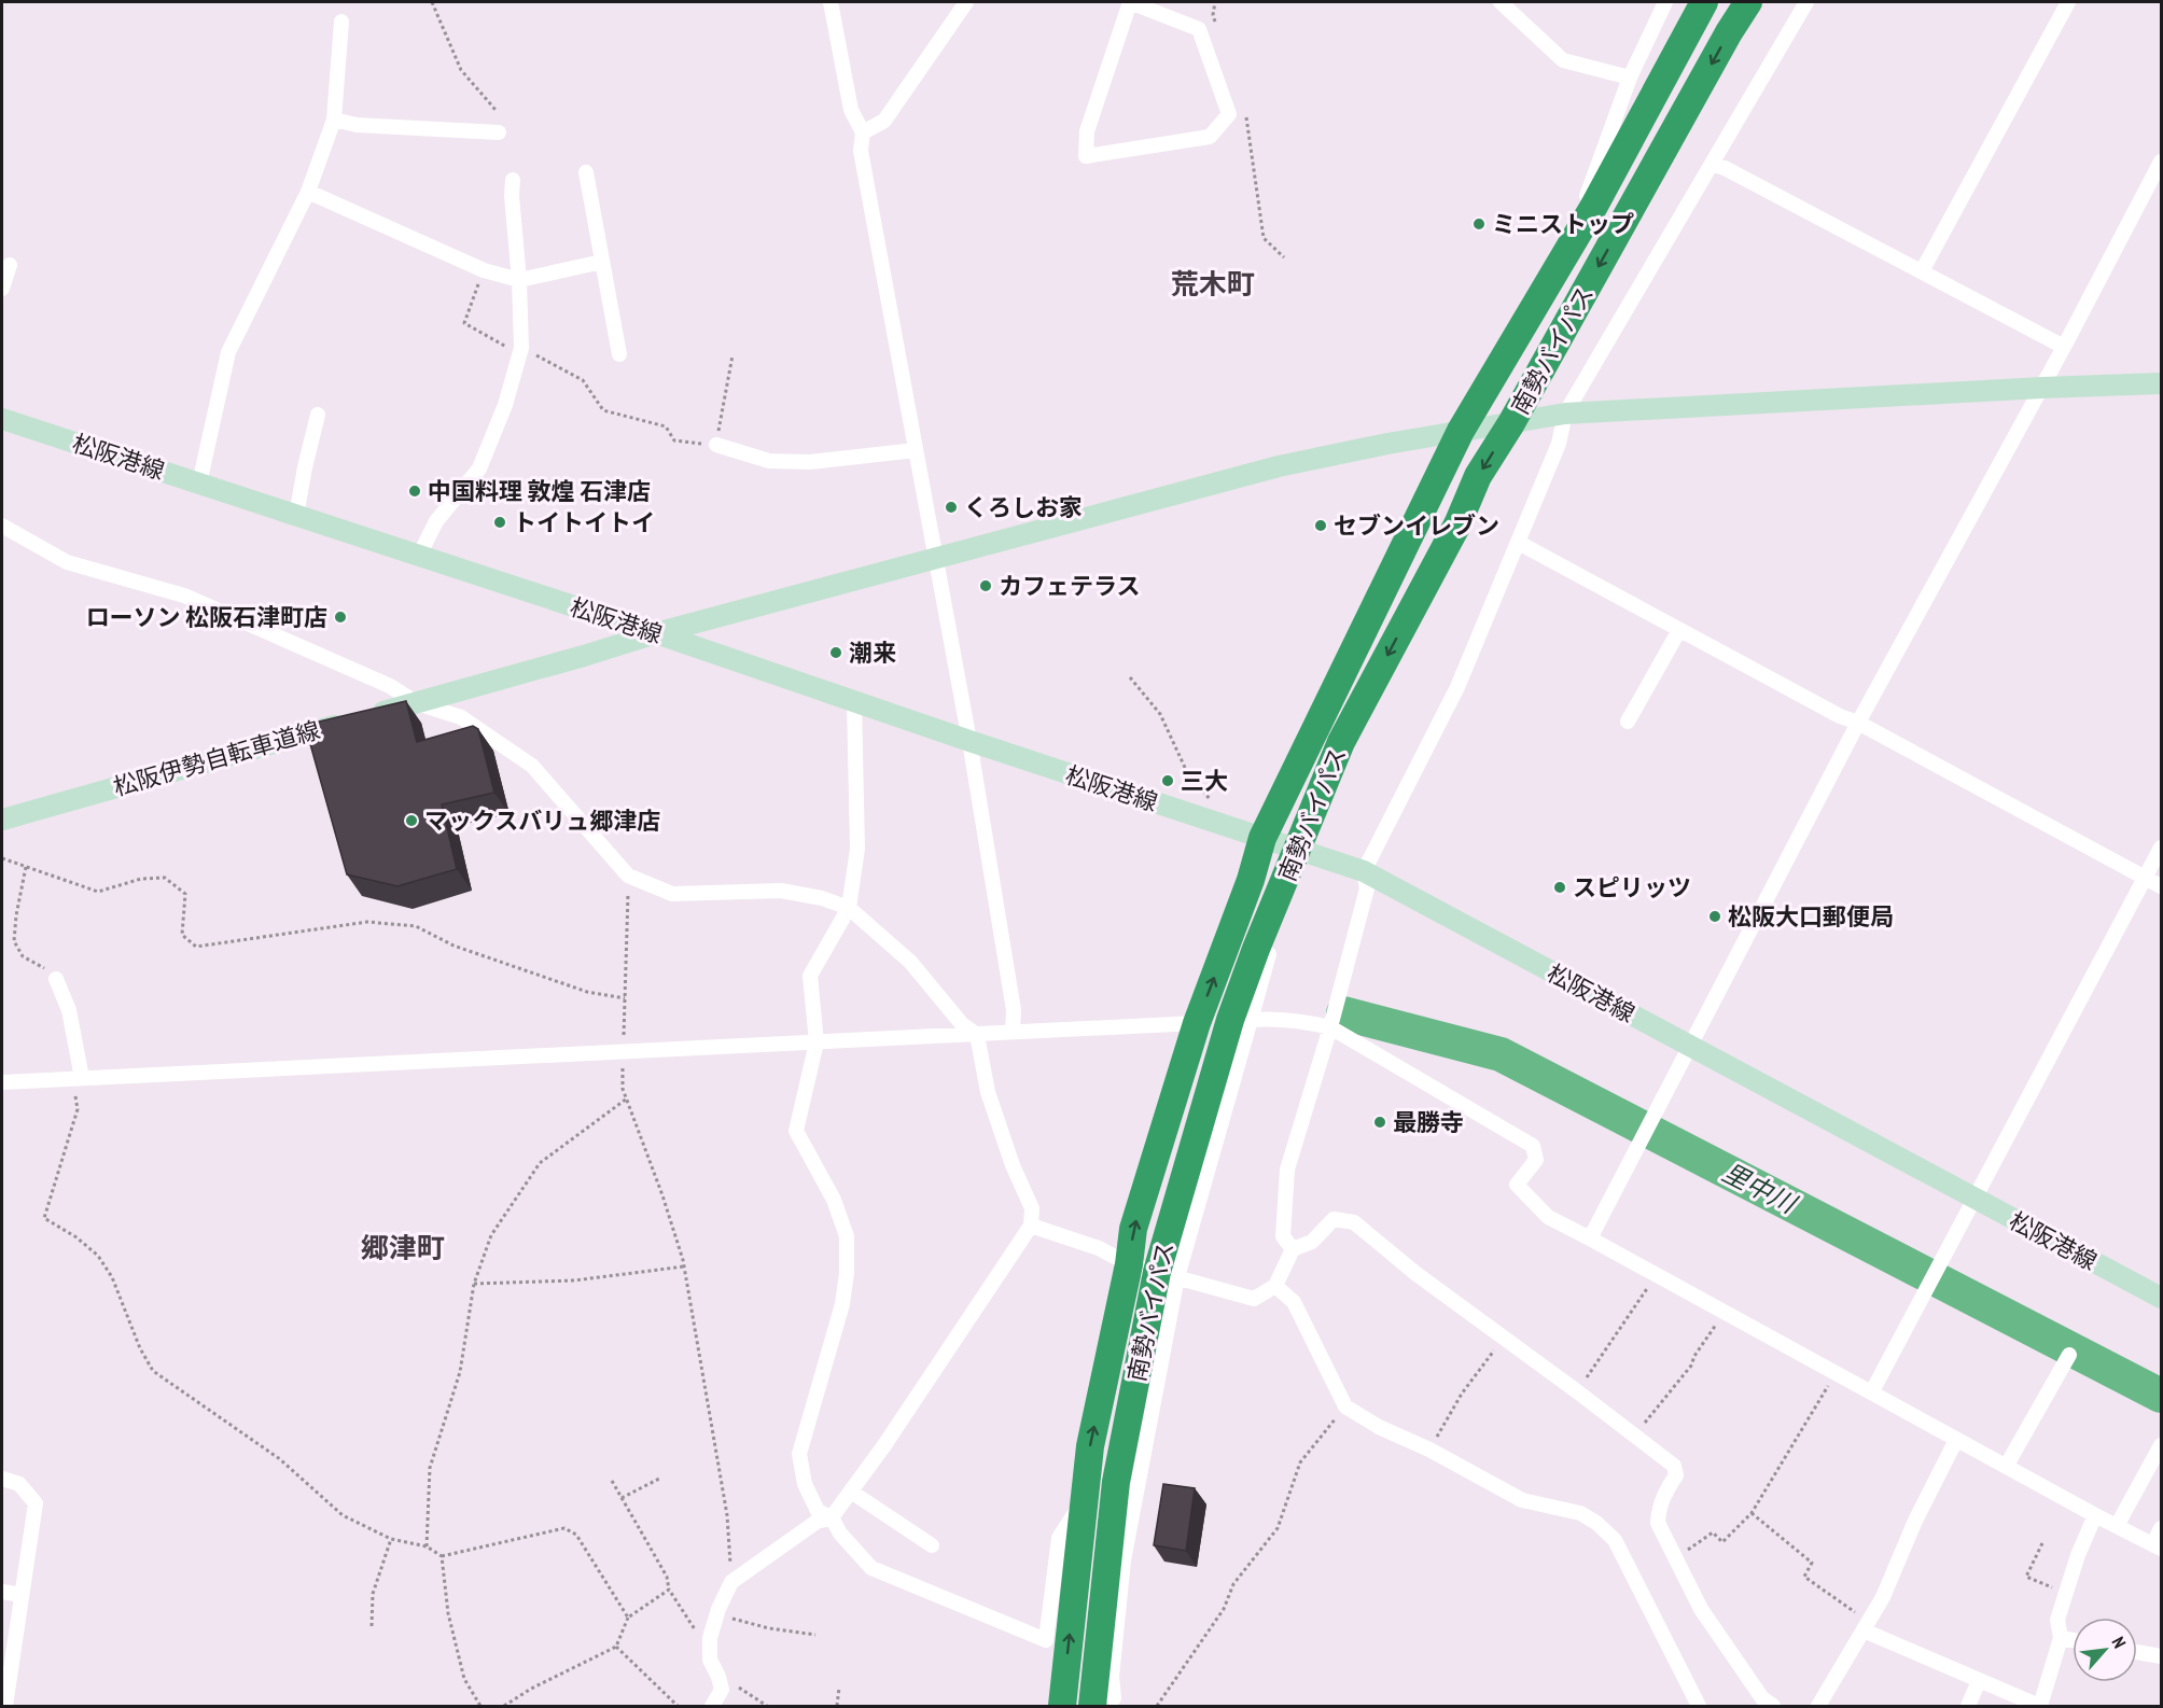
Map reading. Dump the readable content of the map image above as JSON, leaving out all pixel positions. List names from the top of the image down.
{
  "streets": {
    "highway": ["南勢バイパス"],
    "main road": ["松阪港線", "松阪伊勢自転車道線"]
  },
  "crossings": [
    ["南勢バイパス", "松阪港線"],
    ["南勢バイパス", "松阪伊勢自転車道線"],
    ["松阪港線", "松阪伊勢自転車道線"]
  ],
  "districts": ["荒木町", "郷津町"],
  "water": ["里中川"],
  "places": [
    "ミニストップ",
    "中国料理 敦煌 石津店",
    "くろしお家",
    "トイトイトイ",
    "セブンイレブン",
    "カフェテラス",
    "ローソン 松阪石津町店",
    "潮来",
    "三大",
    "マックスバリュ郷津店",
    "スピリッツ",
    "松阪大口郵便局",
    "最勝寺"
  ],
  "north": "top right"
}
